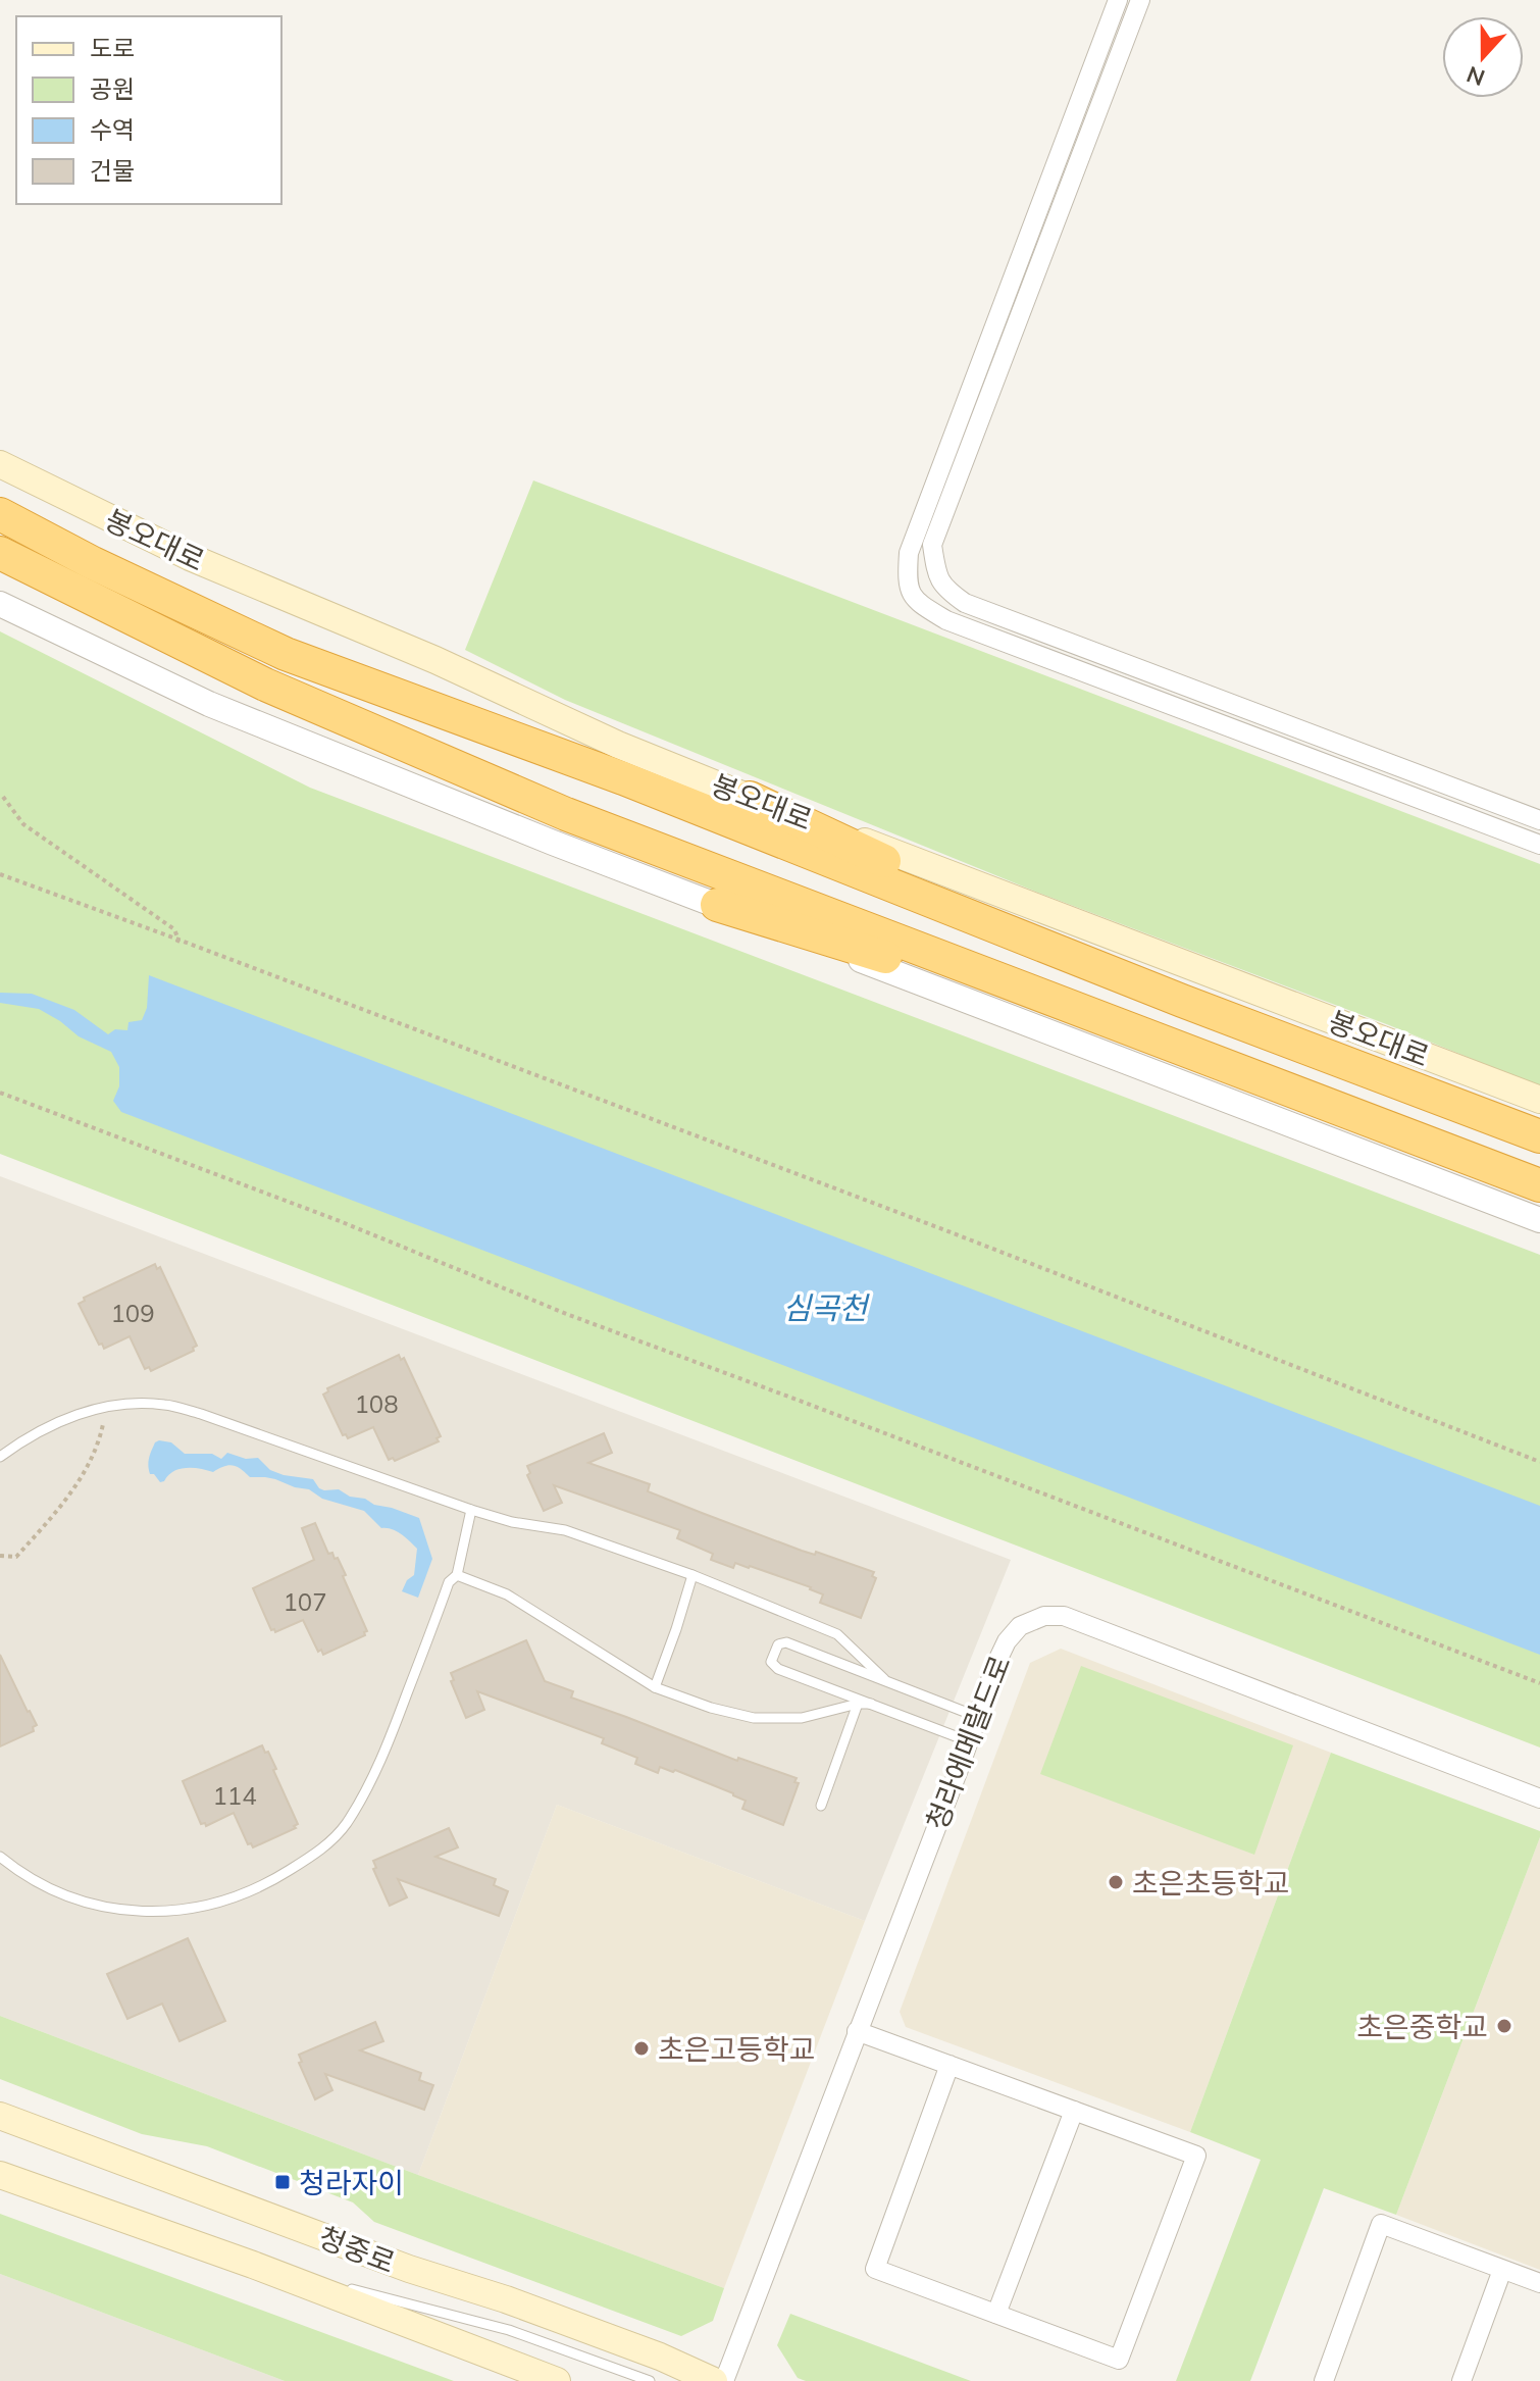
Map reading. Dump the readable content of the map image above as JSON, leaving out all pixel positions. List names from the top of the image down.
{
  "streets": {
    "highway": ["봉오대로"],
    "main road": ["청중로"],
    "street": ["청라에메랄드로"]
  },
  "water": ["심곡천"],
  "places": {
    "other": ["초은초등학교", "초은중학교", "초은고등학교"],
    "transit": ["청라자이"]
  },
  "house_numbers": [
    "109",
    "108",
    "107",
    "114"
  ],
  "legend": [
    "도로",
    "공원",
    "수역",
    "건물"
  ],
  "north": "bottom"
}
